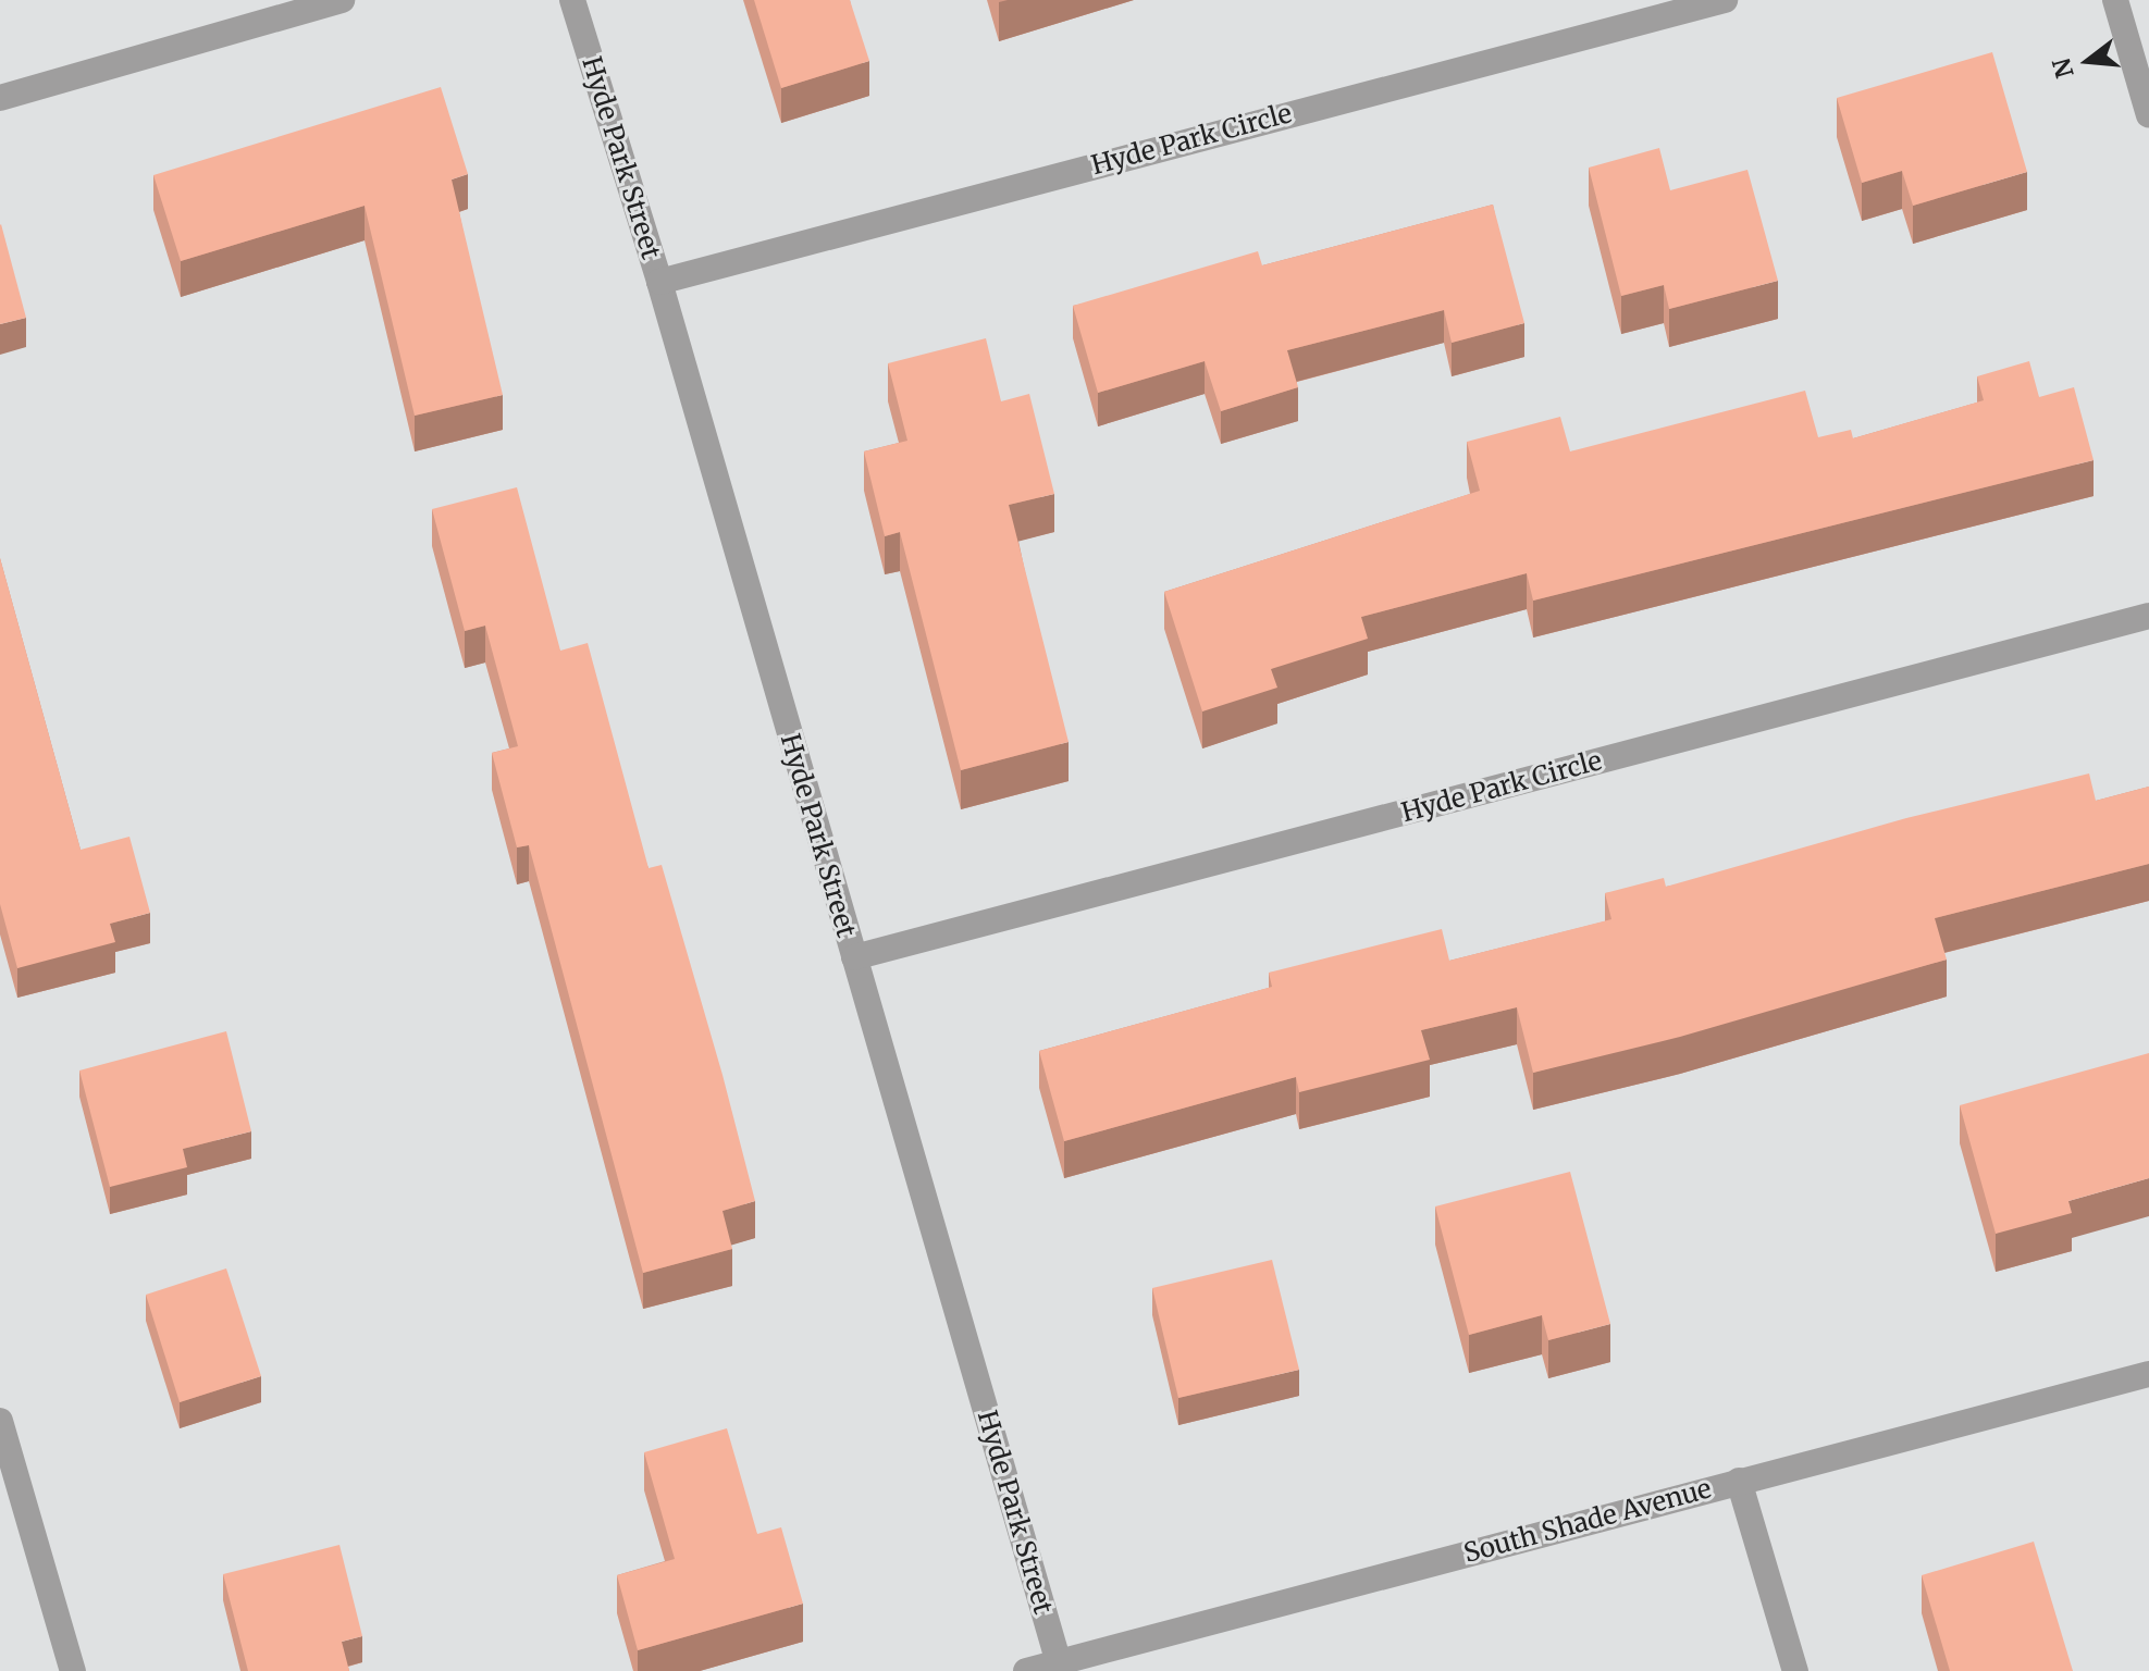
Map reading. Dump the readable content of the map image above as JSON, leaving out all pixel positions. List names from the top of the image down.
{
  "streets": {
    "street": ["Hyde Park Circle", "Hyde Park Street", "South Shade Avenue"]
  },
  "crossings": [
    ["Hyde Park Circle", "Hyde Park Street"],
    ["Hyde Park Street", "South Shade Avenue"]
  ],
  "north": "left"
}
